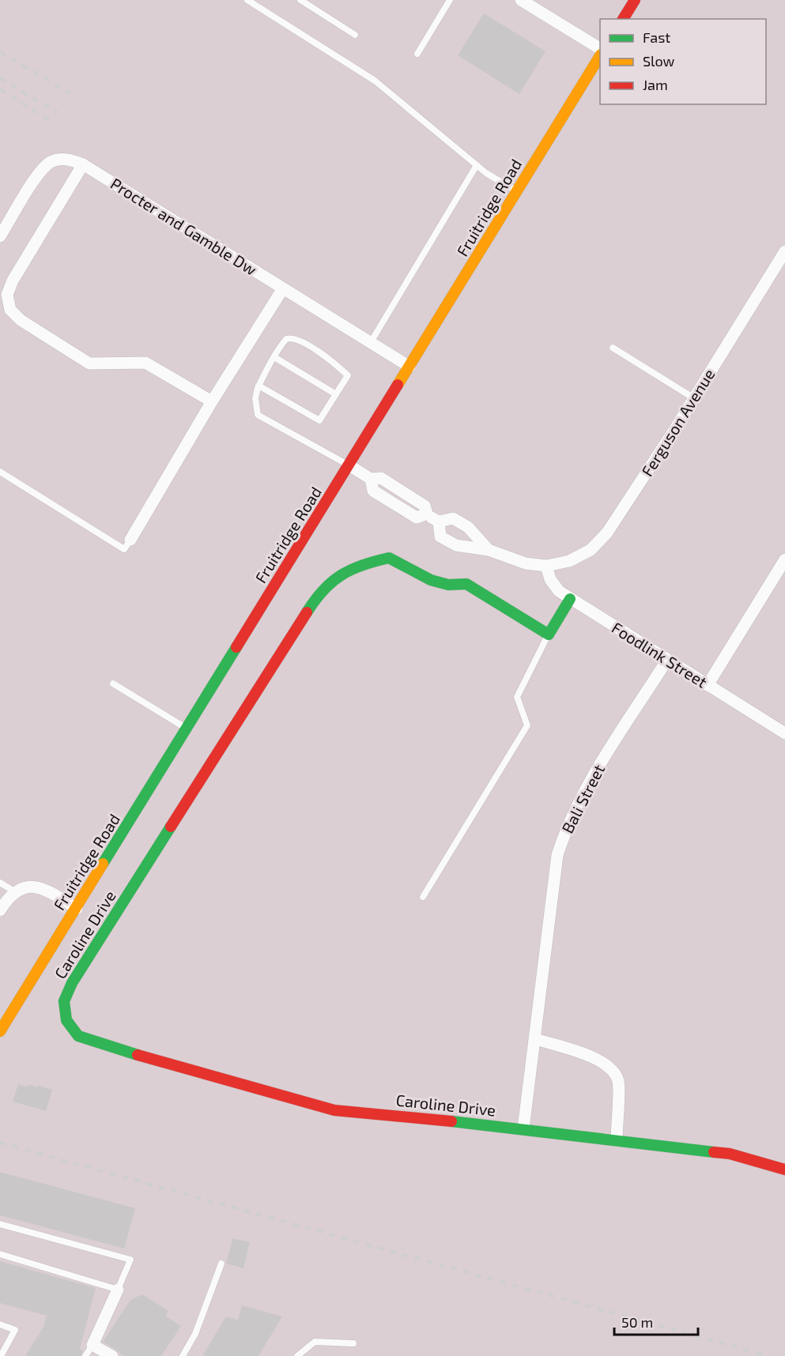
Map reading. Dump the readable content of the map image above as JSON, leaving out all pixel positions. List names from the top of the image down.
{
  "streets": {
    "street": [
      "Fruitridge Road",
      "Procter and Gamble Dw",
      "Ferguson Avenue",
      "Foodlink Street",
      "Bali Street",
      "Caroline Drive"
    ]
  },
  "crossings": [
    ["Fruitridge Road", "Procter and Gamble Dw"],
    ["Ferguson Avenue", "Foodlink Street"],
    ["Foodlink Street", "Bali Street"],
    ["Bali Street", "Caroline Drive"]
  ],
  "legend": ["Fast", "Slow", "Jam"],
  "scale_bar": "50 m"
}
